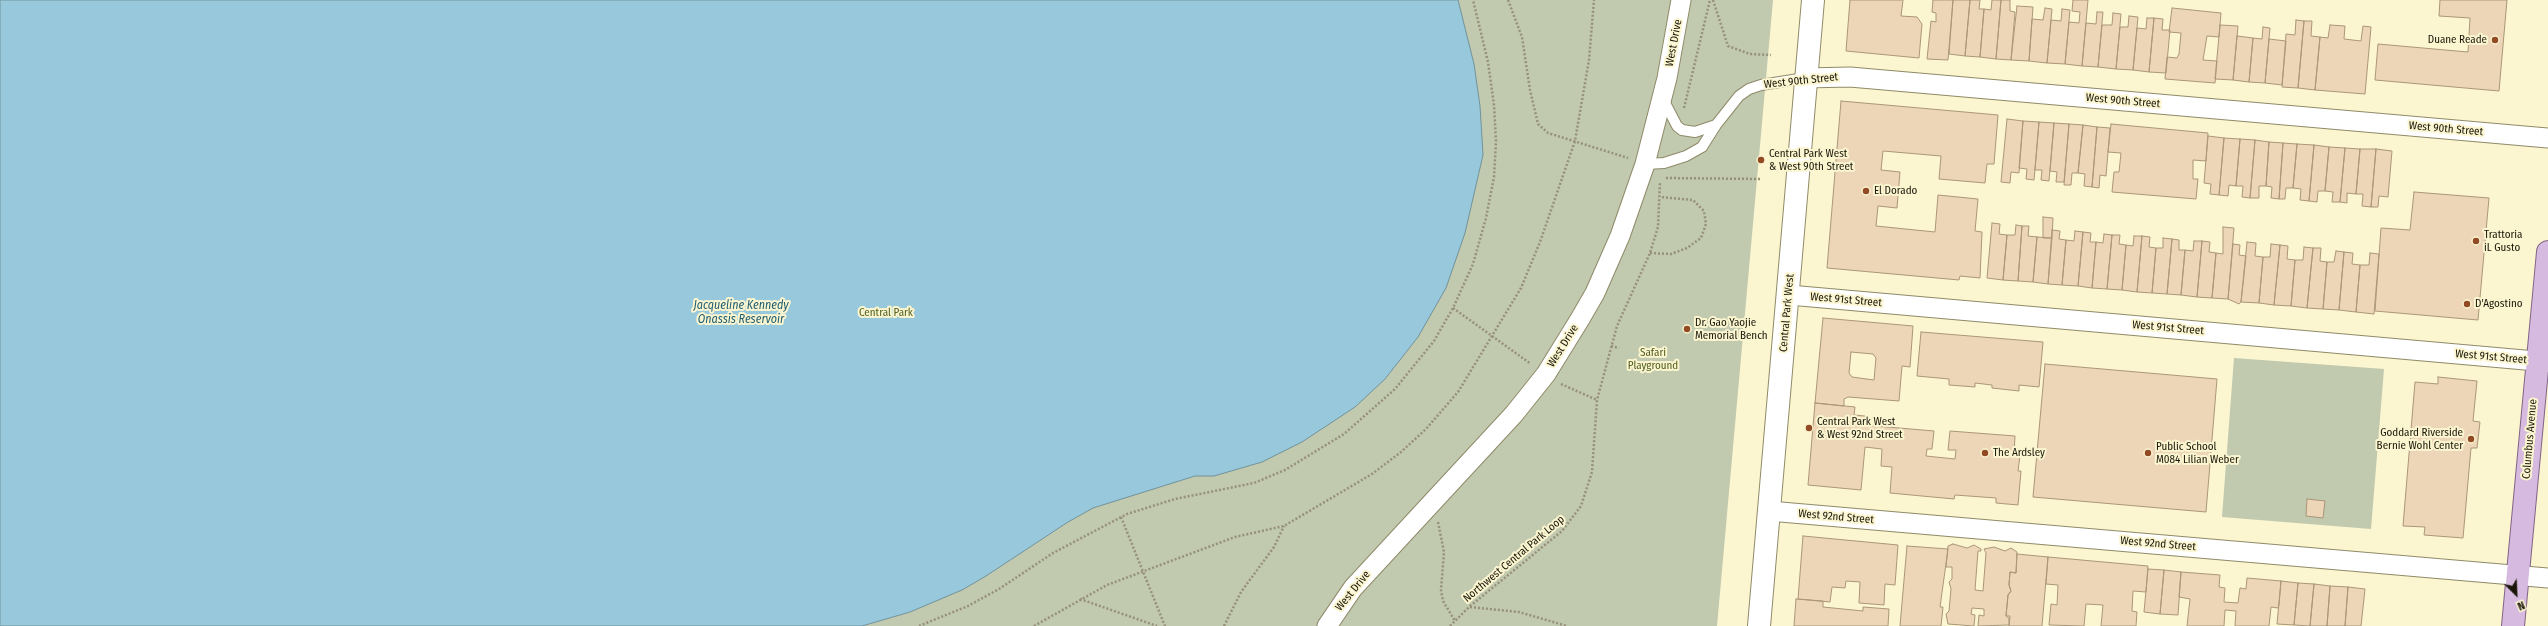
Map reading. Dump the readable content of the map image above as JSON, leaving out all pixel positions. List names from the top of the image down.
{
  "streets": {
    "main road": ["Central Park West", "Columbus Avenue"],
    "street": [
      "West Drive",
      "West 90th Street",
      "West 91st Street",
      "West 92nd Street"
    ],
    "path": ["Northwest Central Park Loop"]
  },
  "crossings": [
    ["West Drive", "West 90th Street"],
    ["West 90th Street", "Central Park West"],
    ["West 91st Street", "Central Park West"],
    ["West 91st Street", "Columbus Avenue"],
    ["Central Park West", "West 92nd Street"],
    ["Columbus Avenue", "West 92nd Street"]
  ],
  "water": ["Jacqueline Kennedy Onassis Reservoir"],
  "parks": ["Central Park", "Safari Playground"],
  "places": [
    "Duane Reade",
    "Central Park West & West 90th Street",
    "El Dorado",
    "Trattoria iL Gusto",
    "D'Agostino",
    "Dr. Gao Yaojie Memorial Bench",
    "Central Park West & West 92nd Street",
    "Goddard Riverside Bernie Wohl Center",
    "The Ardsley",
    "Public School M084 Lilian Weber"
  ],
  "north": "bottom right"
}
